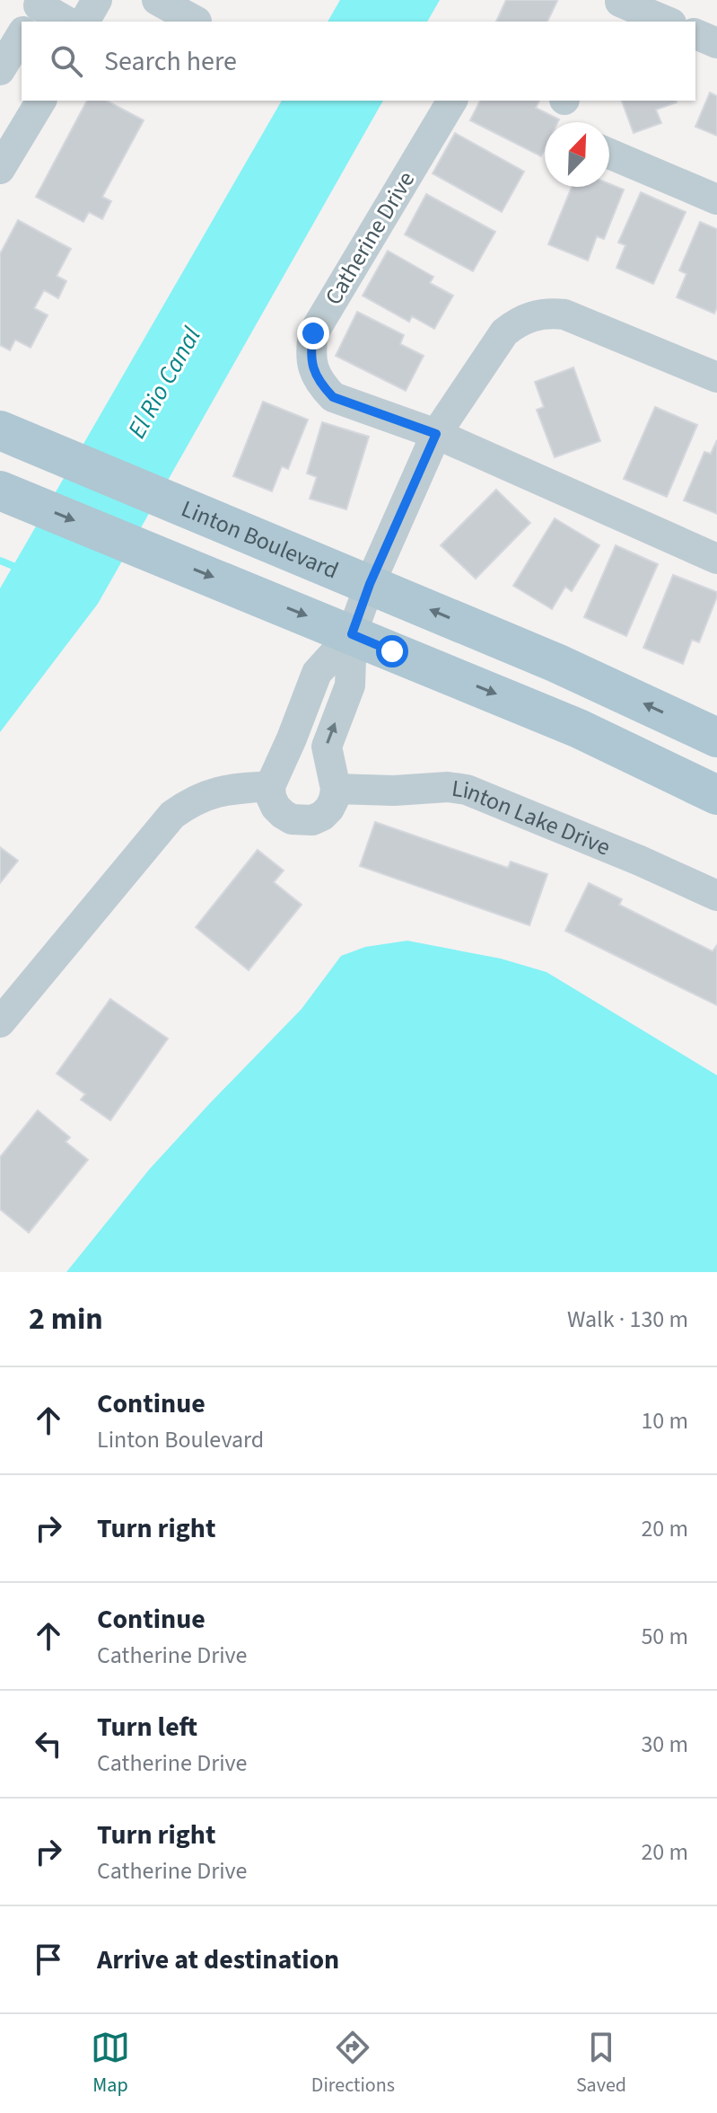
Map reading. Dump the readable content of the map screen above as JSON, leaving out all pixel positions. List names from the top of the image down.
{
  "streets": {
    "main road": ["Linton Boulevard"],
    "street": ["Catherine Drive", "Linton Lake Drive"]
  },
  "water": ["El Rio Canal"],
  "north": "top right",
  "page": {
    "search": "Search here",
    "heading": ["2 min", "Walk · 130 m"],
    "list": [
      ["Continue", "Linton Boulevard", "10 m"],
      ["Turn right", "20 m"],
      ["Continue", "Catherine Drive", "50 m"],
      ["Turn left", "Catherine Drive", "30 m"],
      ["Turn right", "Catherine Drive", "20 m"],
      "Arrive at destination"
    ],
    "nav": ["Map", "Directions", "Saved"]
  }
}
